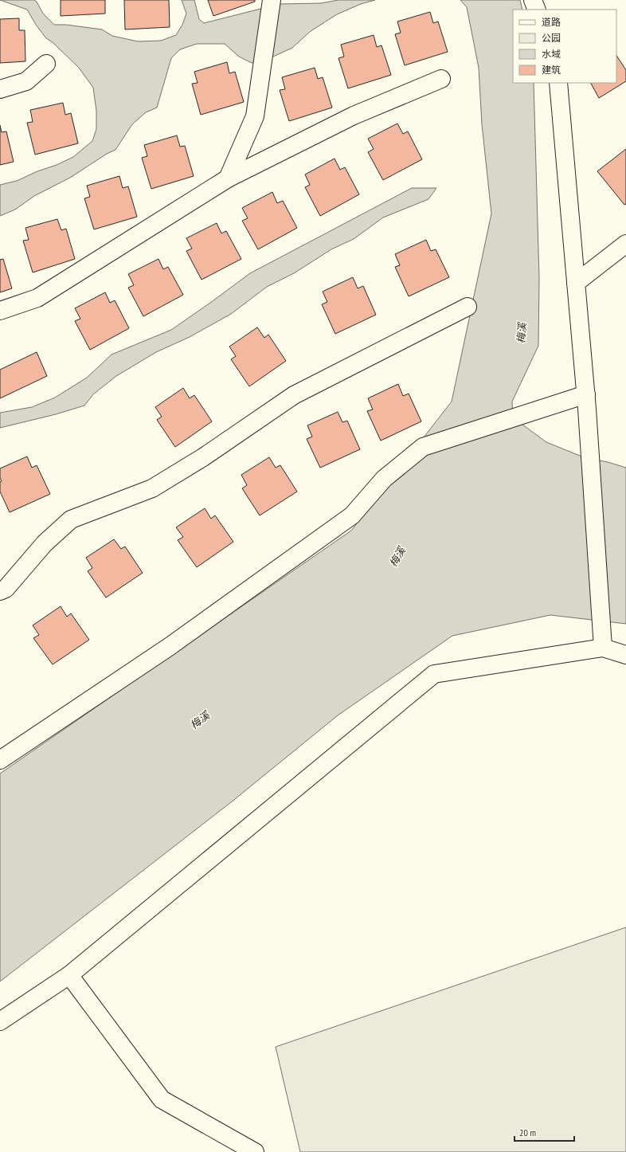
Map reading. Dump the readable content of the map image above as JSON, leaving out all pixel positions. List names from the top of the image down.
{
  "water": ["梅溪"],
  "legend": [
    "道路",
    "公园",
    "水域",
    "建筑"
  ],
  "scale_bar": "20 m"
}
